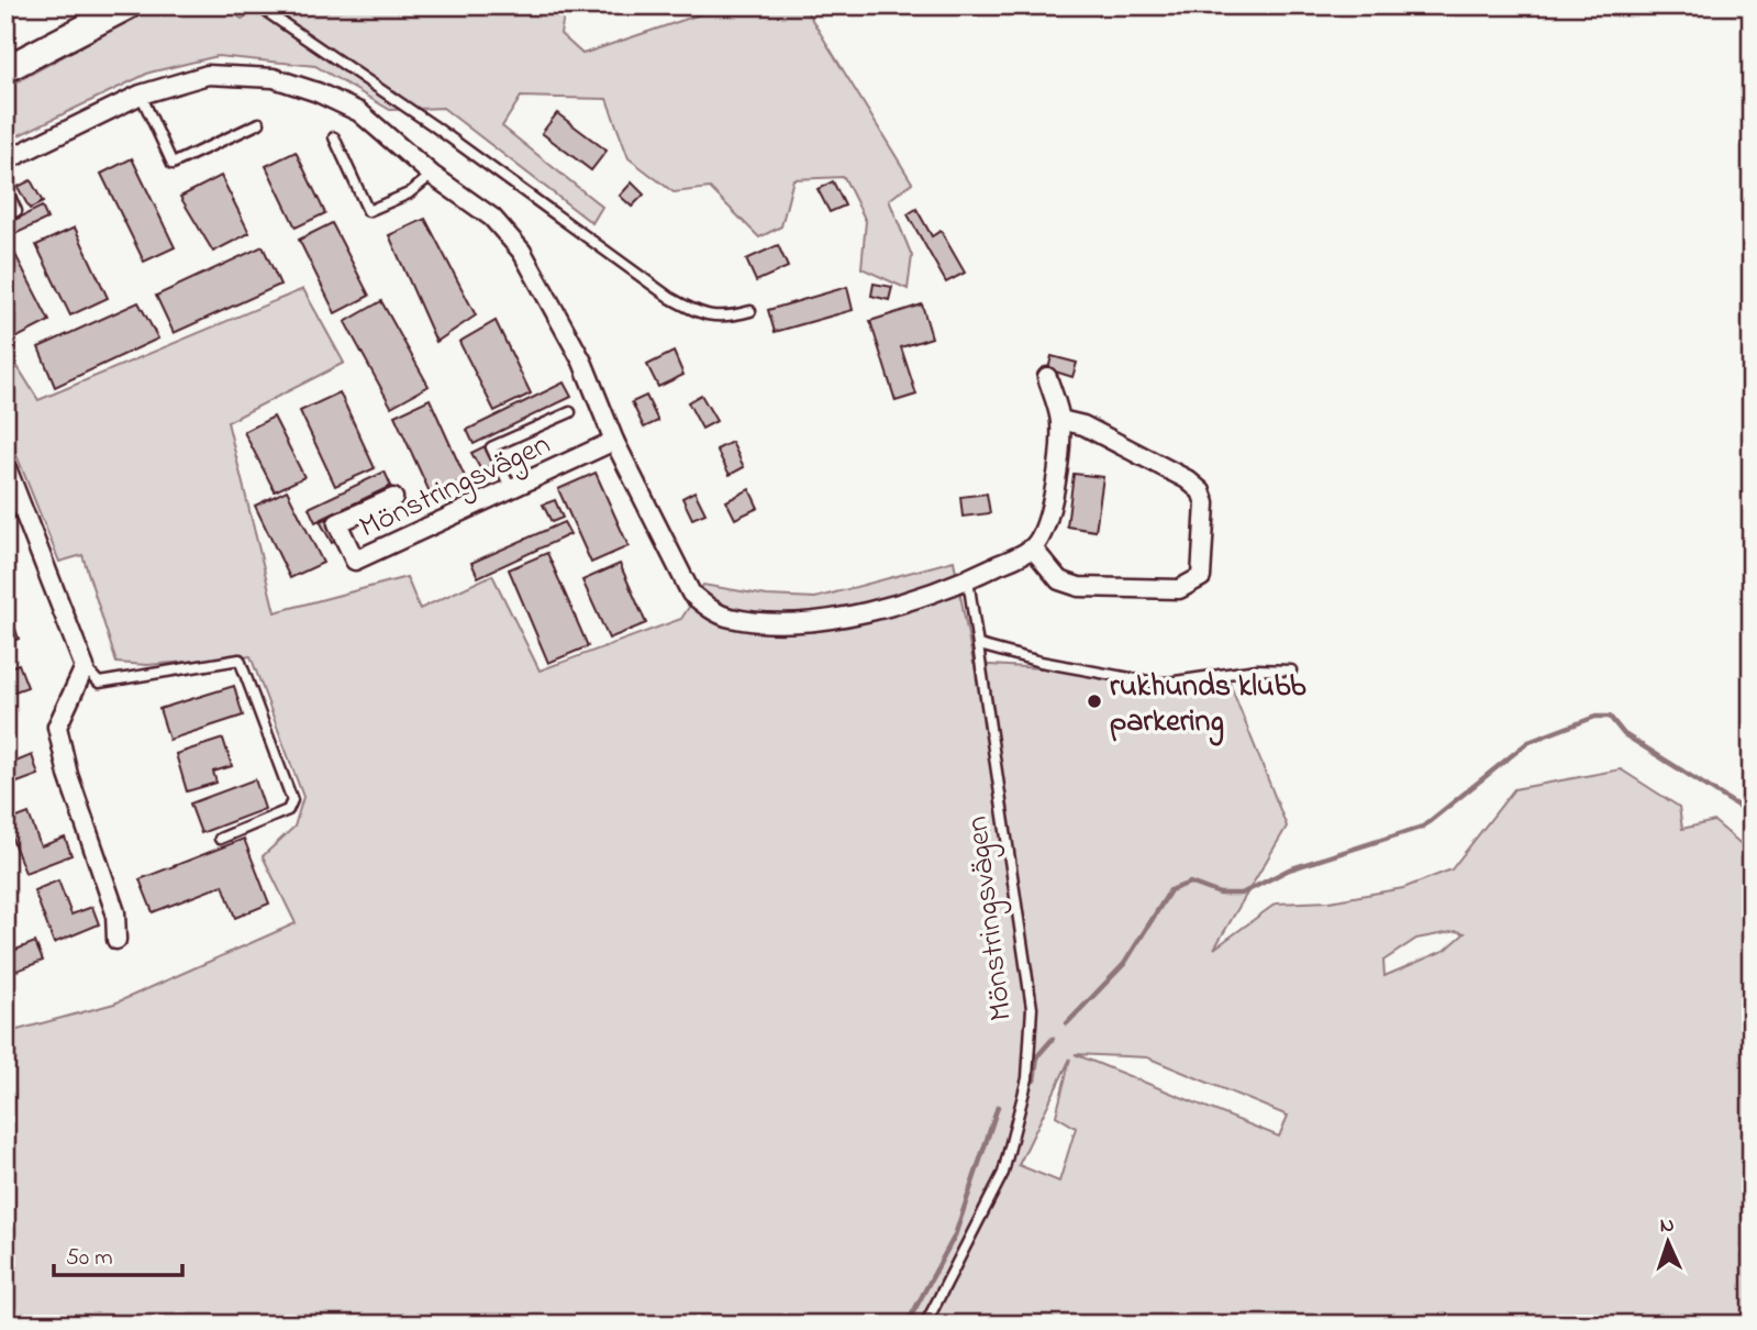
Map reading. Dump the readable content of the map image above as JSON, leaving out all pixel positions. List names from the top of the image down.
{
  "streets": {
    "street": ["Mönstringsvägen"]
  },
  "places": ["rukhunds klubb parkering"],
  "scale_bar": "50 m",
  "north": "top"
}
